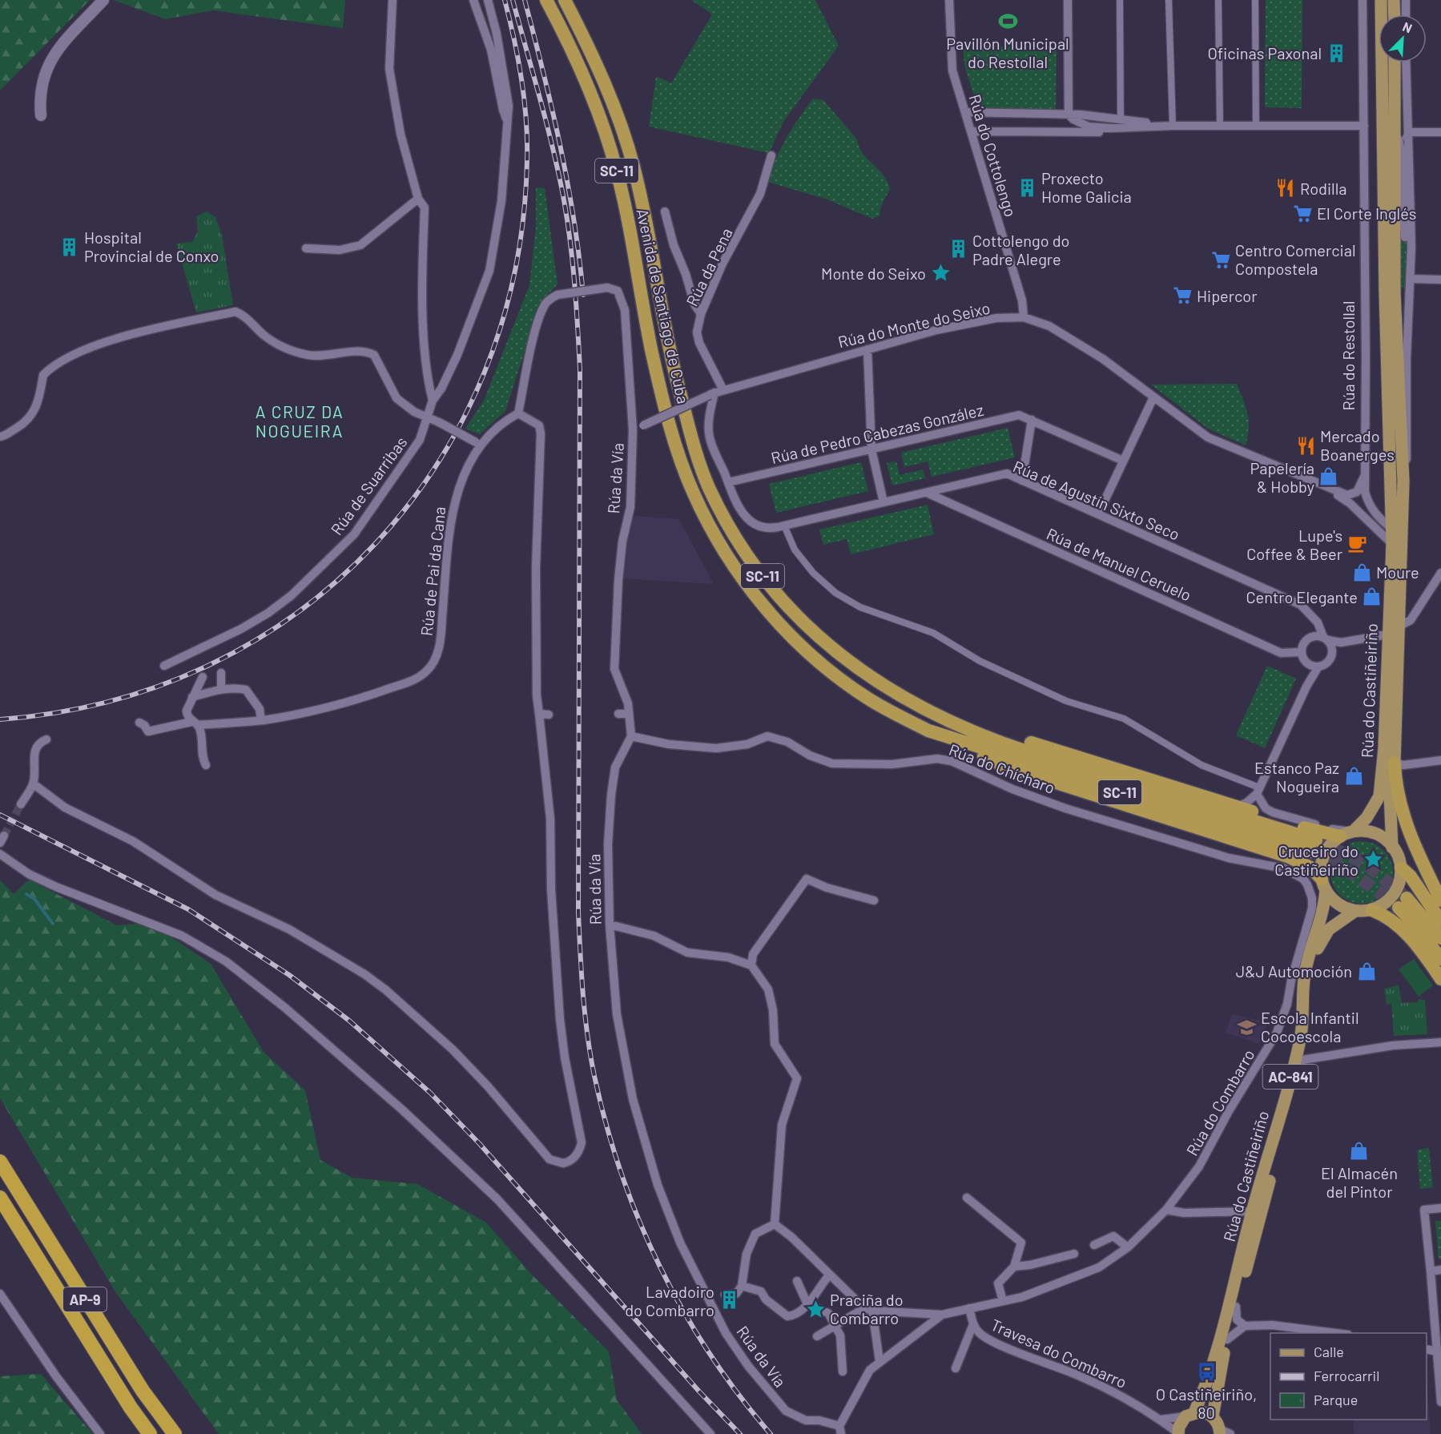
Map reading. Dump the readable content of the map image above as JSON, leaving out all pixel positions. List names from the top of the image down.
{
  "streets": {
    "highway": ["SC-11", "Avenida de Santiago de Cuba", "AP-9"],
    "main road": ["Rúa do Castiñeiriño", "AC-841"],
    "street": [
      "Rúa do Cottolengo",
      "Rúa da Pena",
      "Rúa do Monte do Seixo",
      "Rúa do Restollal",
      "Rúa de Pedro Cabezas González",
      "Rúa da Vía",
      "Rúa de Suarribas",
      "Rúa de Agustín Sixto Seco",
      "Rúa de Manuel Ceruelo",
      "Rúa de Pai da Cana",
      "Rúa do Chícharo",
      "Rúa do Combarro",
      "Travesa do Combarro"
    ]
  },
  "crossings": [
    ["Rúa do Cottolengo", "Rúa do Monte do Seixo"],
    ["Rúa da Pena", "Rúa do Monte do Seixo"],
    ["Rúa do Monte do Seixo", "Rúa do Restollal"],
    ["Rúa do Monte do Seixo", "Rúa da Vía"],
    ["Rúa do Monte do Seixo", "Rúa do Castiñeiriño"],
    ["Rúa de Pedro Cabezas González", "Rúa de Agustín Sixto Seco"],
    ["Rúa da Vía", "Rúa de Pai da Cana"],
    ["Rúa da Vía", "Rúa do Chícharo"],
    ["Rúa da Vía", "Rúa do Combarro"],
    ["Rúa de Agustín Sixto Seco", "Rúa de Manuel Ceruelo"],
    ["Rúa do Castiñeiriño", "Travesa do Combarro"],
    ["Rúa do Chícharo", "Rúa do Combarro"],
    ["Rúa do Combarro", "Travesa do Combarro"]
  ],
  "districts": ["A CRUZ DA NOGUEIRA"],
  "places": {
    "sports": ["Pavillón Municipal do Restollal"],
    "building": [
      "Oficinas Paxonal",
      "Proxecto Home Galicia",
      "Hospital Provincial de Conxo",
      "Cottolengo do Padre Alegre",
      "Lavadoiro do Combarro"
    ],
    "restaurant": ["Rodilla", "Mercado Boanerges"],
    "supermarket": ["El Corte Inglés", "Centro Comercial Compostela", "Hipercor"],
    "place": ["Monte do Seixo", "Cruceiro do Castiñeiriño", "Praciña do Combarro"],
    "shop": [
      "Papelería & Hobby",
      "Moure",
      "Centro Elegante",
      "Estanco Paz Nogueira",
      "J&J Automoción",
      "El Almacén del Pintor"
    ],
    "cafe": ["Lupe's Coffee & Beer"],
    "school or university": ["Escola Infantil Cocoescola"],
    "bus stop": ["O Castiñeiriño, 80"]
  },
  "legend": ["Calle", "Ferrocarril", "Parque"],
  "north": "top right"
}
